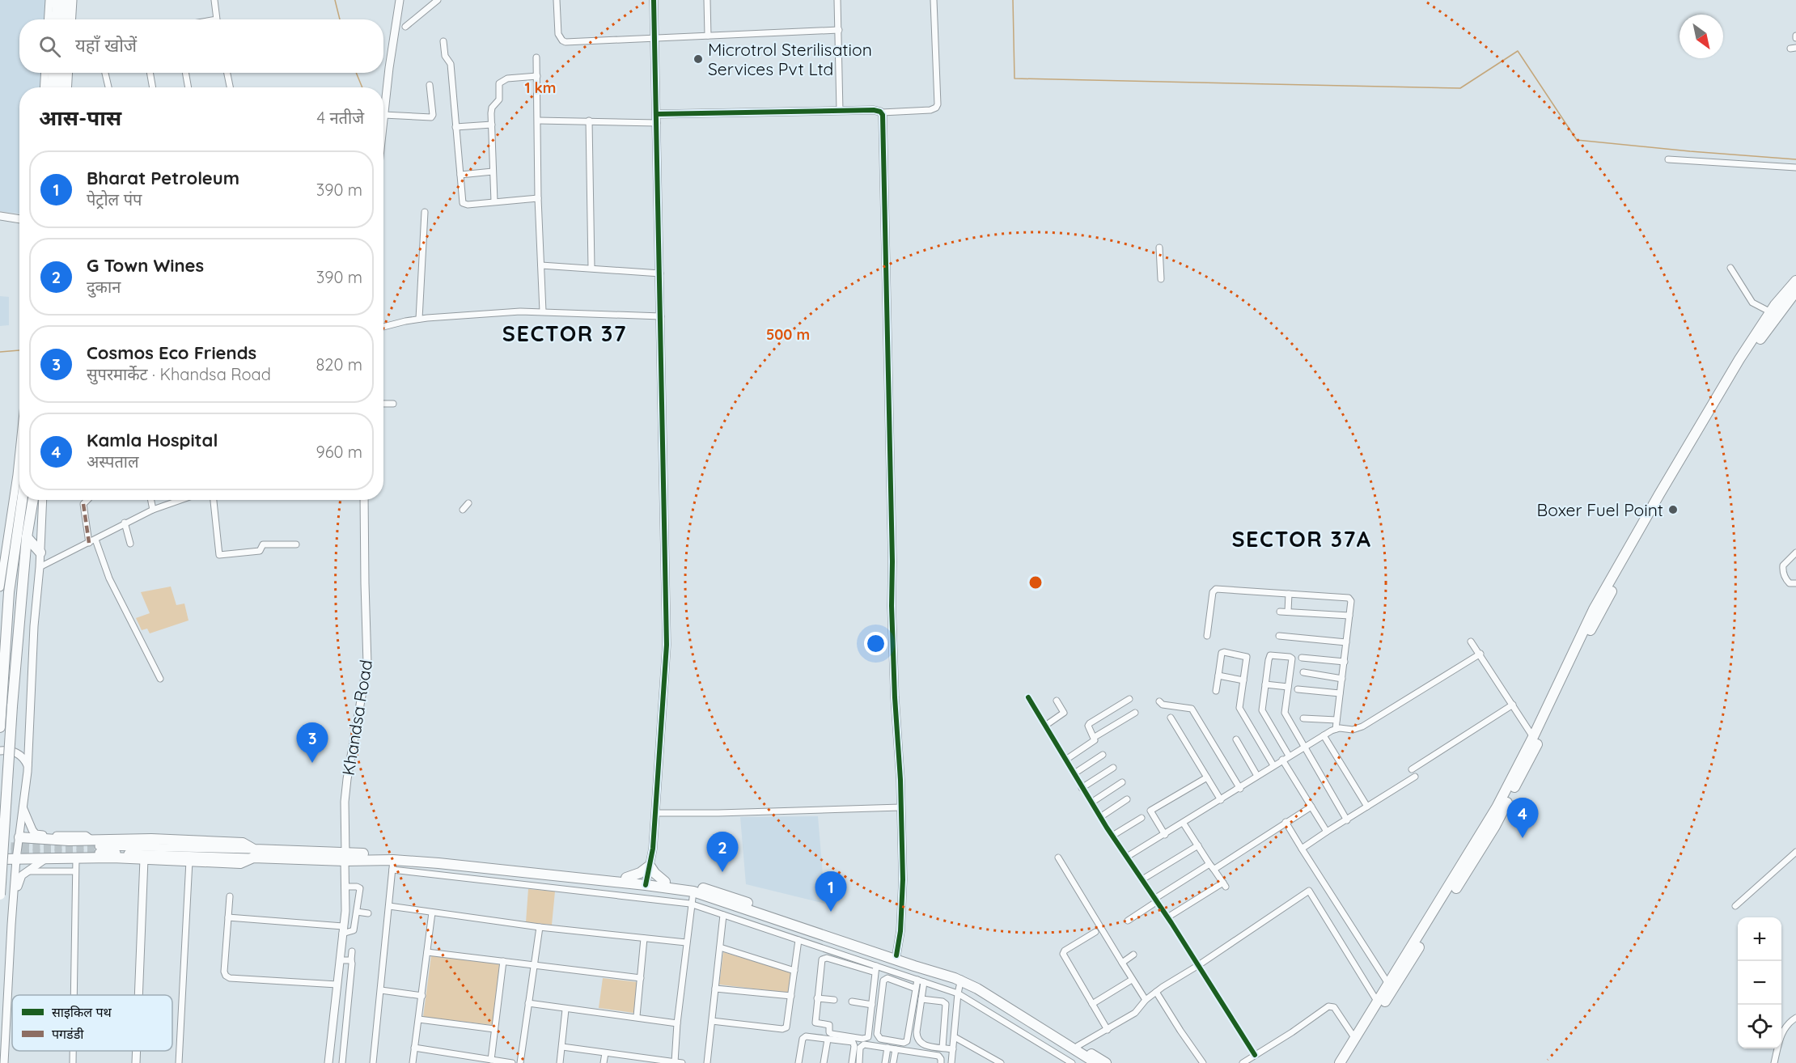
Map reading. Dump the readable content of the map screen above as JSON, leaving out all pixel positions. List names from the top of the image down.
{
  "streets": {
    "street": ["Khandsa Road"]
  },
  "districts": ["SECTOR 37", "SECTOR 37A"],
  "places": ["Microtrol Sterilisation Services Pvt Ltd", "Boxer Fuel Point"],
  "legend": ["साइकिल पथ", "पगडंडी"],
  "north": "bottom right",
  "page": {
    "search": "यहाँ खोजें",
    "heading": ["आस-पास", "4 नतीजे"],
    "list": [
      {
        "mark": "1",
        "name": "Bharat Petroleum",
        "note": "पेट्रोल पंप",
        "value": "390 m"
      },
      {
        "mark": "2",
        "name": "G Town Wines",
        "note": "दुकान",
        "value": "390 m"
      },
      {
        "mark": "3",
        "name": "Cosmos Eco Friends",
        "note": "सुपरमार्केट · Khandsa Road",
        "value": "820 m"
      },
      {
        "mark": "4",
        "name": "Kamla Hospital",
        "note": "अस्पताल",
        "value": "960 m"
      }
    ],
    "pins": [
      "3",
      "4",
      "2",
      "1"
    ],
    "map_buttons": ["+", "−"]
  },
  "rings": ["1 km", "500 m"]
}
